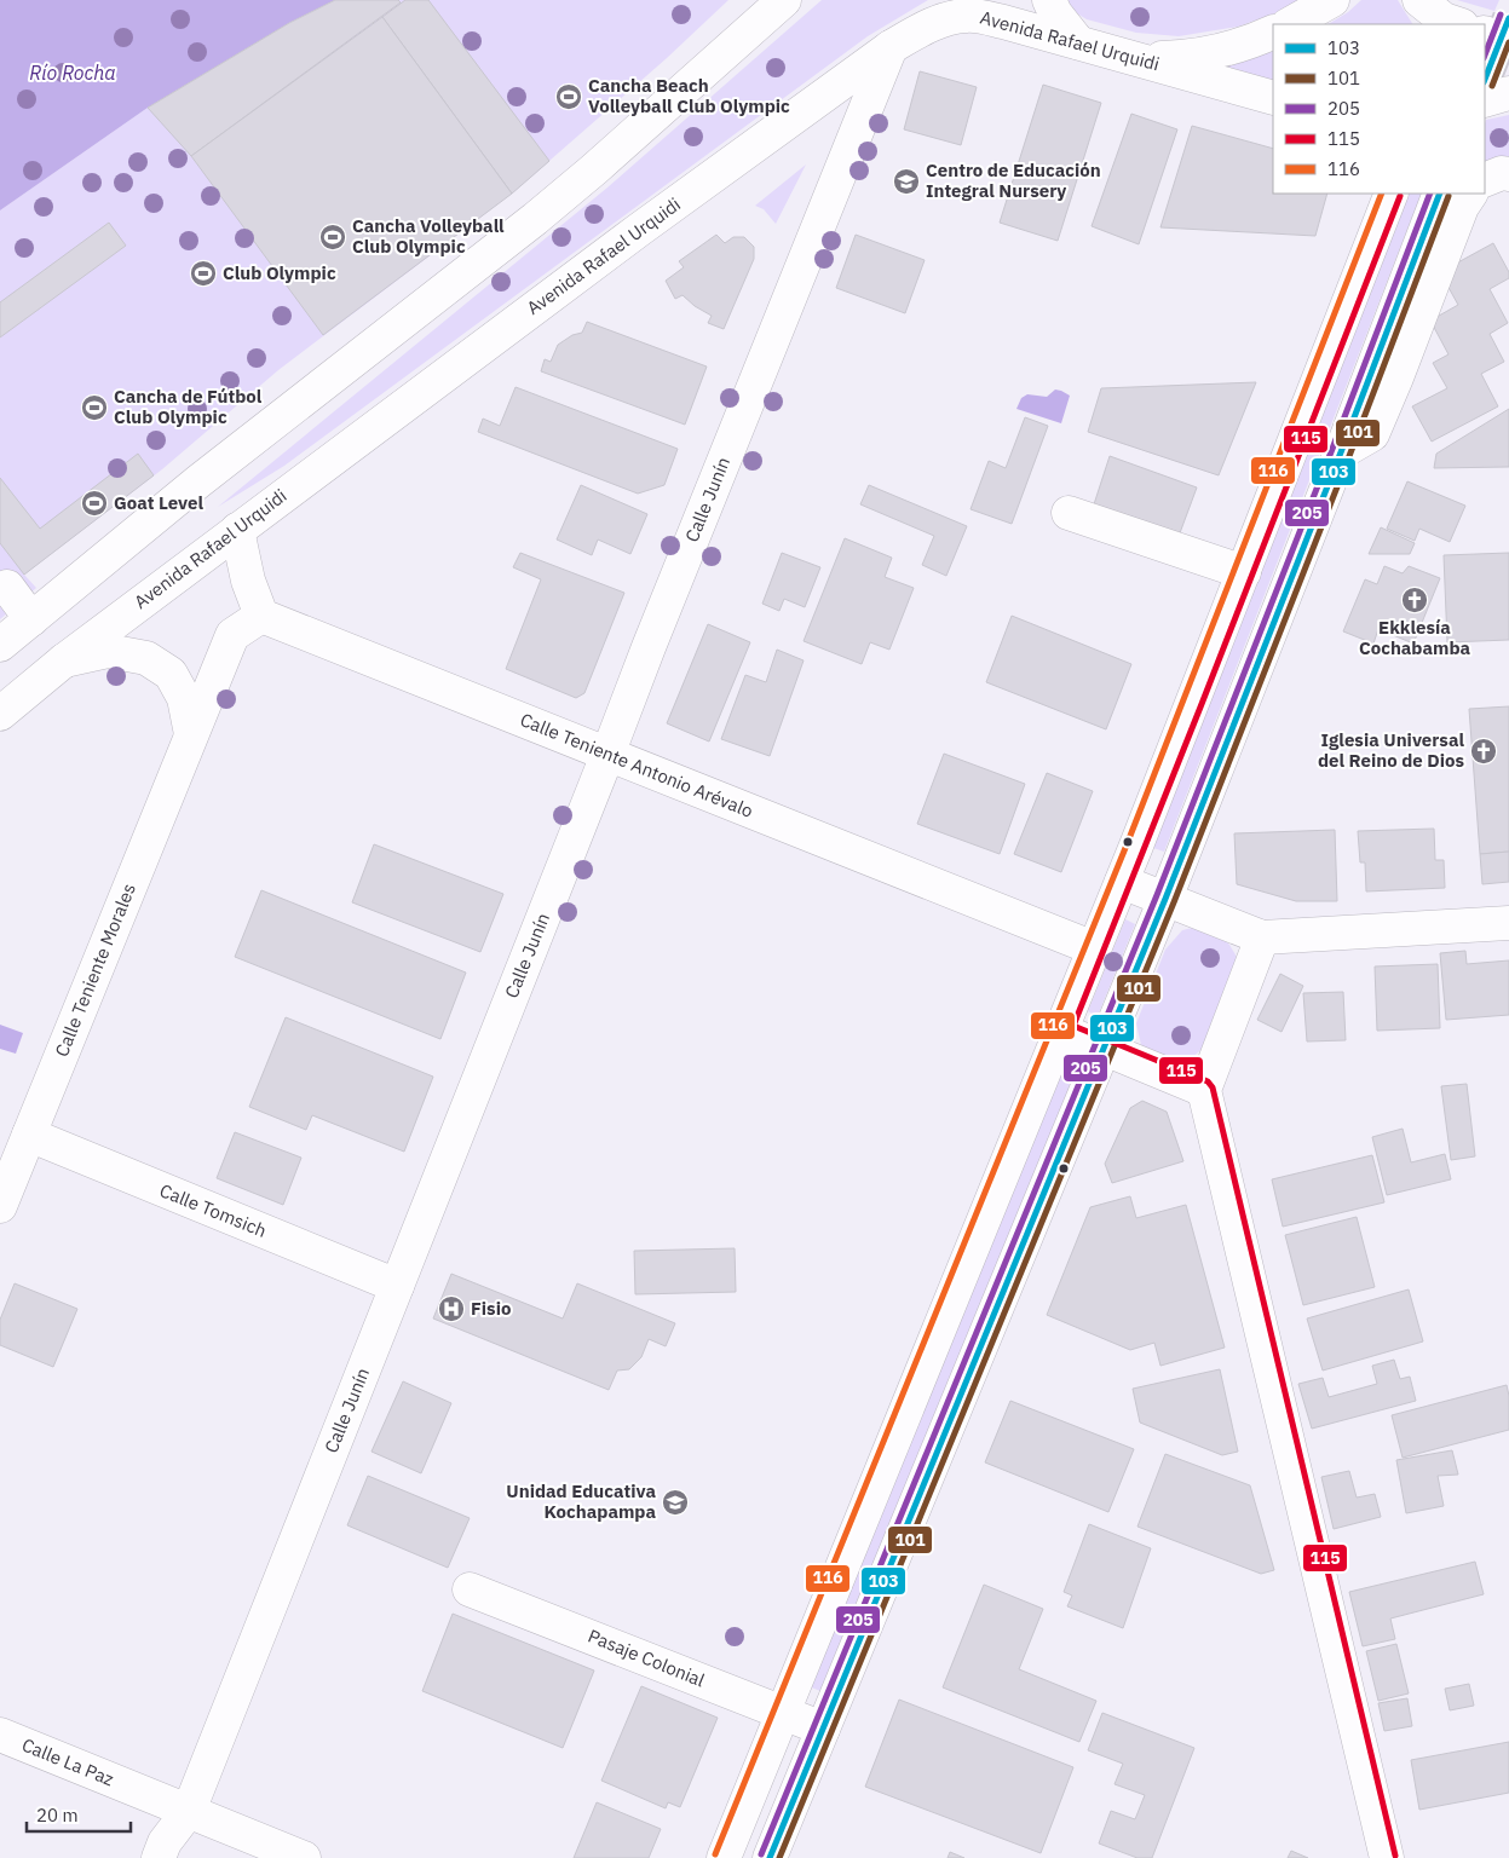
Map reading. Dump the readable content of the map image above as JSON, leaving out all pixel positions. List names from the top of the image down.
{
  "streets": {
    "main road": [
      "Avenida Rafael Urquidi",
      "Calle Junín",
      "Calle Teniente Antonio Arévalo",
      "Calle Teniente Morales",
      "Calle Tomsich",
      "Pasaje Colonial",
      "Calle La Paz"
    ]
  },
  "crossings": [
    ["Avenida Rafael Urquidi", "Calle Junín"],
    ["Calle Junín", "Calle Teniente Antonio Arévalo"],
    ["Calle Junín", "Calle Tomsich"],
    ["Calle Junín", "Calle La Paz"],
    ["Calle Teniente Antonio Arévalo", "Calle Teniente Morales"],
    ["Calle Teniente Morales", "Calle Tomsich"]
  ],
  "water": ["Río Rocha"],
  "places": {
    "sports": [
      "Cancha Beach Volleyball Club Olympic",
      "Cancha Volleyball Club Olympic",
      "Club Olympic",
      "Cancha de Fútbol Club Olympic",
      "Goat Level"
    ],
    "school or university": ["Centro de Educación Integral Nursery", "Unidad Educativa Kochapampa"],
    "church": ["Ekklesía Cochabamba", "Iglesia Universal del Reino de Dios"],
    "hospital": ["Fisio"]
  },
  "lines": [
    "transit line 205",
    "transit line 103",
    "transit line 101",
    "transit line 116",
    "transit line 115"
  ],
  "legend": [
    "103",
    "101",
    "205",
    "115",
    "116"
  ],
  "scale_bar": "20 m"
}
